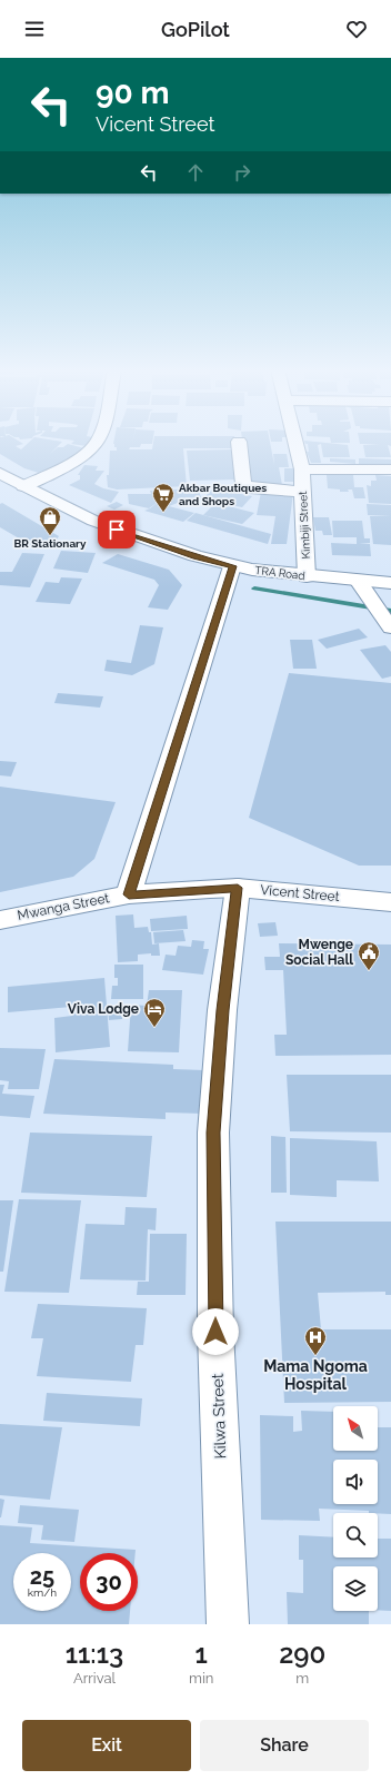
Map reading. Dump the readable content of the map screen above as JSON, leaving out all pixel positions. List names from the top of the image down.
{
  "streets": {
    "street": [
      "Kimbiji Street",
      "TRA Road",
      "Vicent Street",
      "Mwanga Street",
      "Kilwa Street"
    ]
  },
  "crossings": [
    ["Kimbiji Street", "TRA Road"],
    ["Vicent Street", "Mwanga Street"],
    ["Vicent Street", "Kilwa Street"]
  ],
  "places": {
    "supermarket": ["Akbar Boutiques and Shops"],
    "shop": ["BR Stationary"],
    "public building": ["Mwenge Social Hall"],
    "hotel": ["Viva Lodge"],
    "hospital": ["Mama Ngoma Hospital"]
  },
  "north": "top left",
  "page": {
    "header": "GoPilot",
    "turn": ["90 m", "Vicent Street"],
    "speed": "25 km/h",
    "limit": "30",
    "eta": [
      "11:13",
      "Arrival",
      "1",
      "min",
      "290",
      "m"
    ],
    "buttons": ["Exit", "Share"]
  }
}
